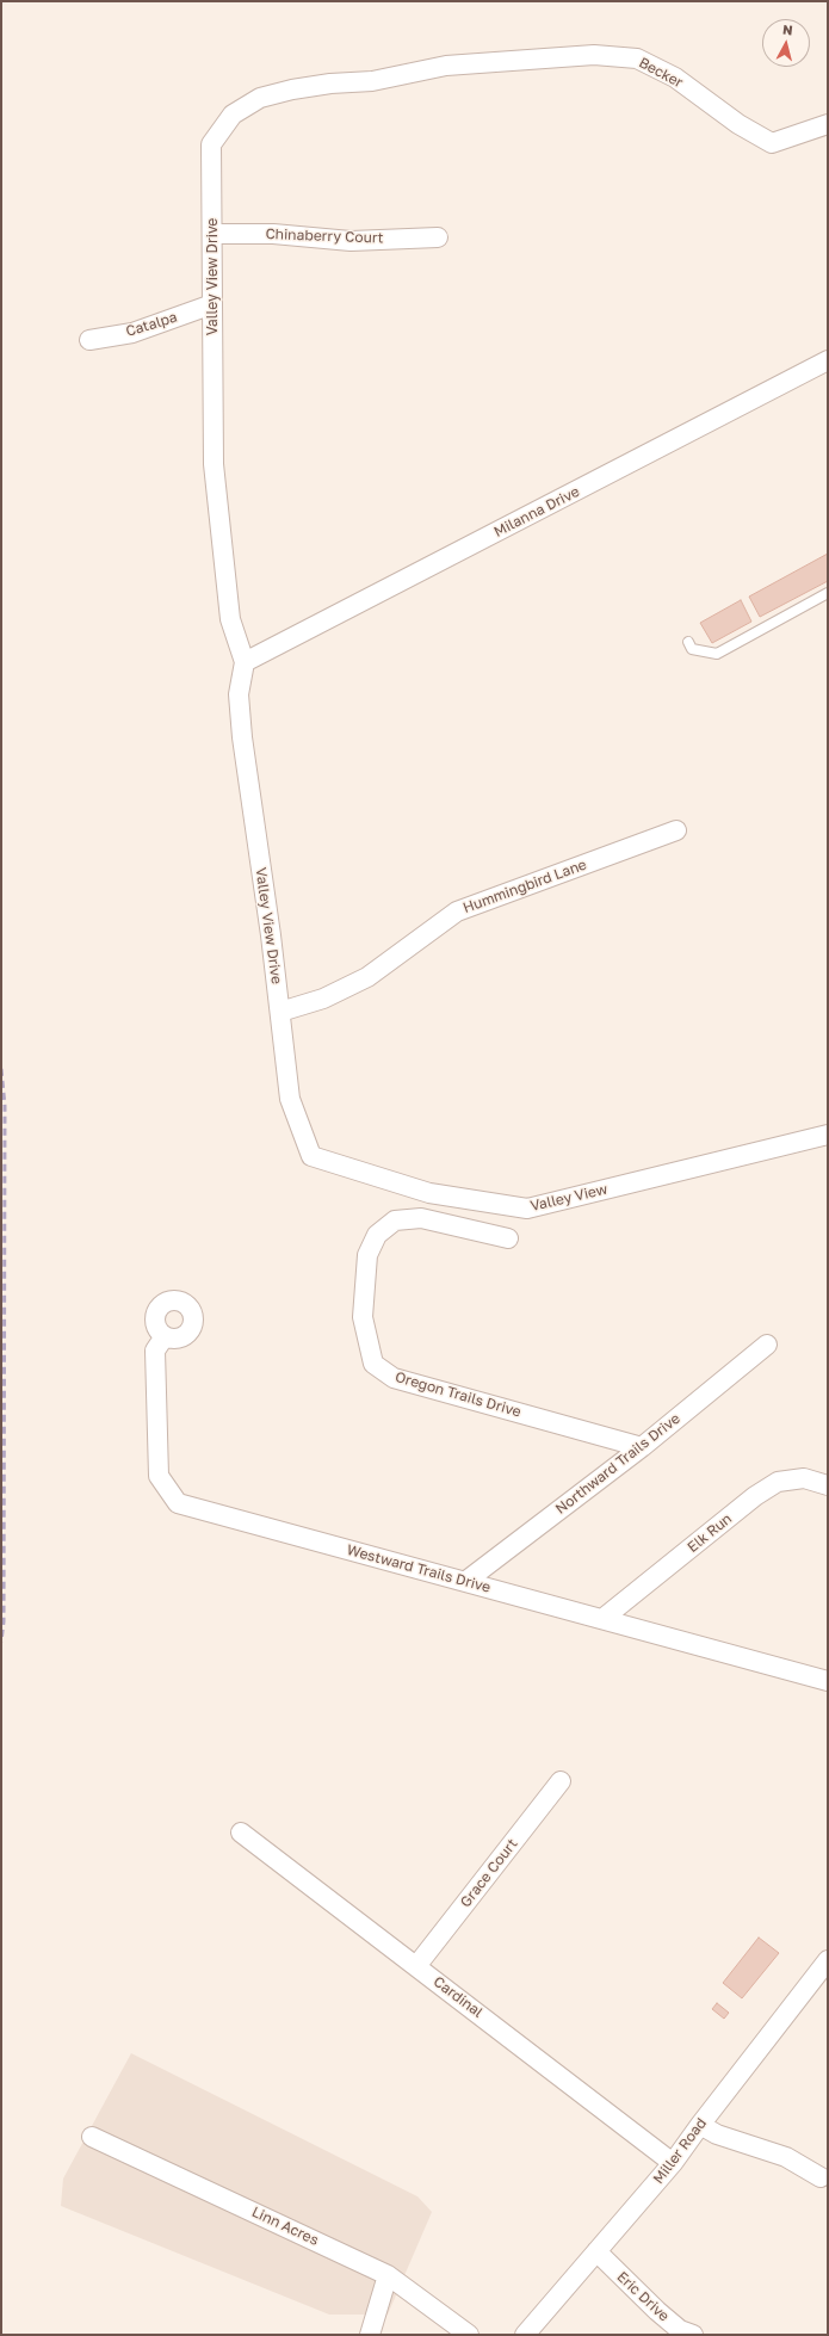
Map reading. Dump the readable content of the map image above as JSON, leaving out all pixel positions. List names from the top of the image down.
{
  "streets": {
    "street": [
      "Becker",
      "Chinaberry Court",
      "Valley View Drive",
      "Catalpa",
      "Milanna Drive",
      "Hummingbird Lane",
      "Valley View",
      "Oregon Trails Drive",
      "Northward Trails Drive",
      "Elk Run",
      "Westward Trails Drive",
      "Grace Court",
      "Cardinal",
      "Miller Road",
      "Linn Acres",
      "Eric Drive"
    ]
  },
  "crossings": [
    ["Becker", "Valley View Drive"],
    ["Chinaberry Court", "Valley View Drive"],
    ["Valley View Drive", "Catalpa"],
    ["Valley View Drive", "Milanna Drive"],
    ["Valley View Drive", "Hummingbird Lane"],
    ["Valley View Drive", "Valley View"],
    ["Oregon Trails Drive", "Northward Trails Drive"],
    ["Northward Trails Drive", "Westward Trails Drive"],
    ["Elk Run", "Westward Trails Drive"],
    ["Grace Court", "Cardinal"],
    ["Cardinal", "Miller Road"],
    ["Miller Road", "Eric Drive"]
  ],
  "north": "top"
}
